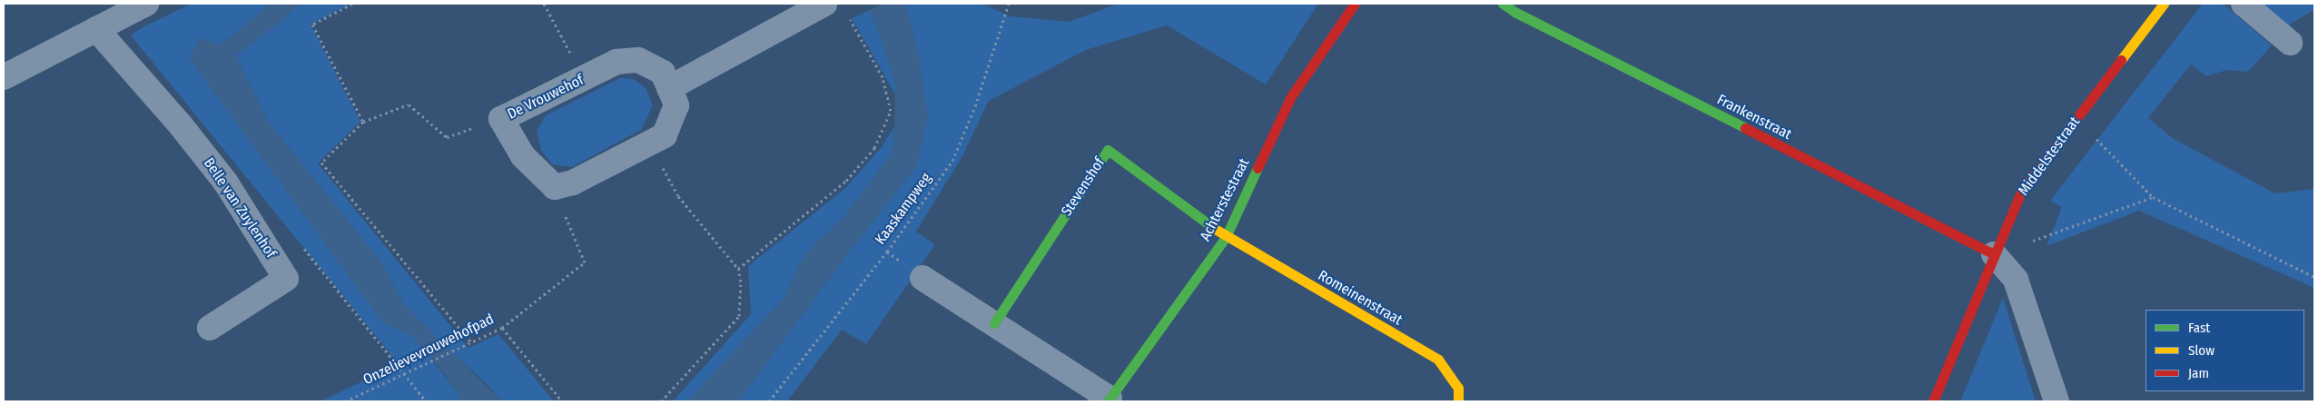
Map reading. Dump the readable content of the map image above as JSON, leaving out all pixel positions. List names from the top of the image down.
{
  "streets": {
    "street": [
      "De Vrouwehof",
      "Frankenstraat",
      "Middelstestraat",
      "Stevenshof",
      "Achterstestraat",
      "Belle van Zuylenhof",
      "Romeinenstraat"
    ],
    "path": ["Kaaskampweg", "Onzelievevrouwehofpad"]
  },
  "crossings": [
    ["De Vrouwehof", "Onzelievevrouwehofpad"],
    ["Frankenstraat", "Middelstestraat"],
    ["Stevenshof", "Achterstestraat"],
    ["Stevenshof", "Romeinenstraat"],
    ["Achterstestraat", "Romeinenstraat"]
  ],
  "legend": ["Fast", "Slow", "Jam"]
}
